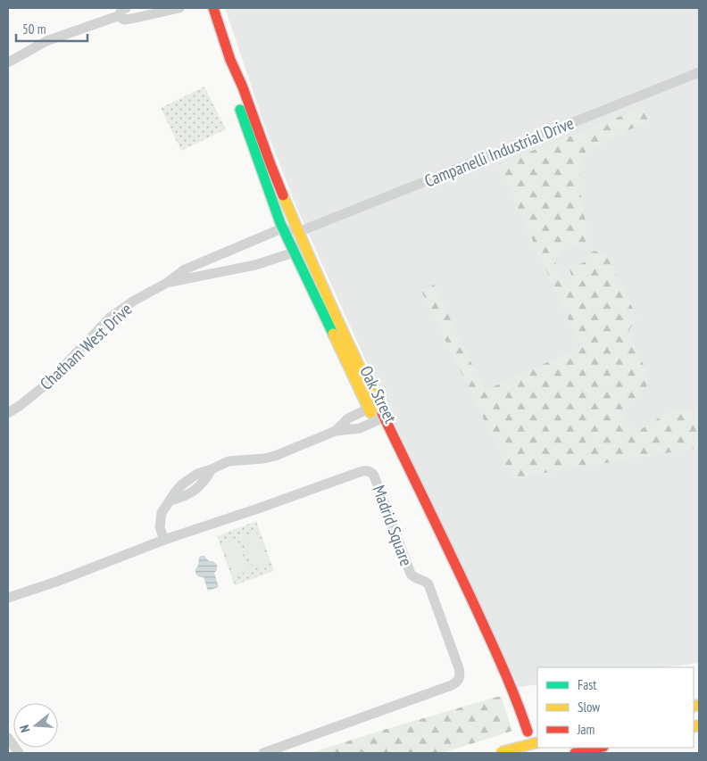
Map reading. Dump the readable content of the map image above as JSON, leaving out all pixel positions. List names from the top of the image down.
{
  "streets": {
    "main road": ["Oak Street"],
    "street": ["Campanelli Industrial Drive", "Chatham West Drive", "Madrid Square"]
  },
  "crossings": [
    ["Campanelli Industrial Drive", "Oak Street"],
    ["Chatham West Drive", "Oak Street"]
  ],
  "legend": ["Fast", "Slow", "Jam"],
  "scale_bar": "50 m",
  "north": "left"
}
